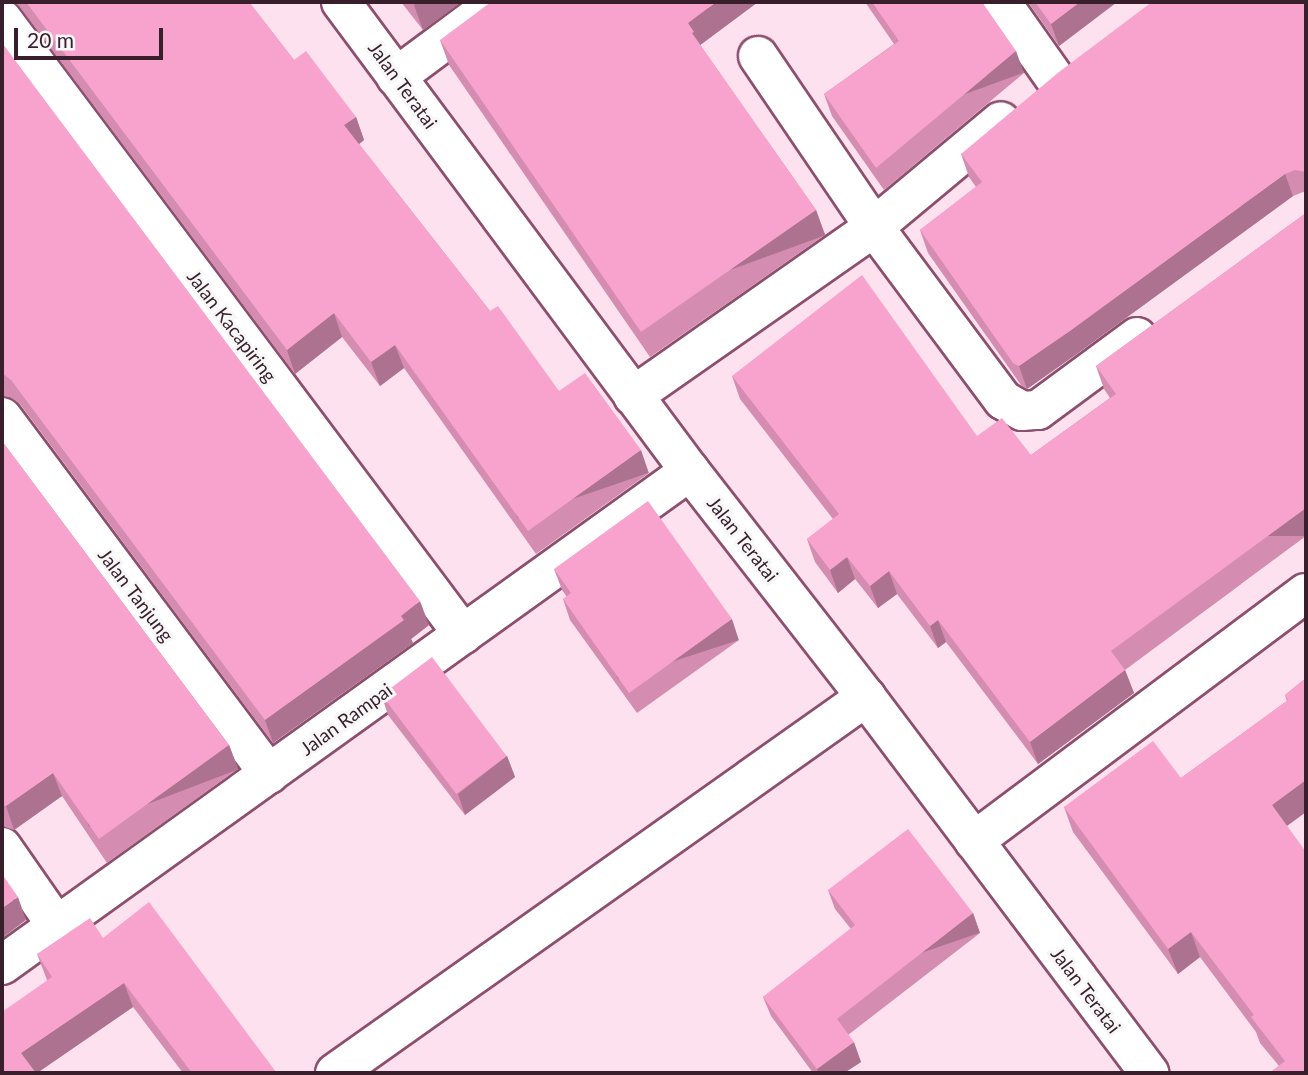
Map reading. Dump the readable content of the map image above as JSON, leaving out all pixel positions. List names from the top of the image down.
{
  "streets": {
    "street": [
      "Jalan Teratai",
      "Jalan Kacapiring",
      "Jalan Tanjung",
      "Jalan Rampai"
    ]
  },
  "crossings": [
    ["Jalan Teratai", "Jalan Rampai"],
    ["Jalan Kacapiring", "Jalan Rampai"],
    ["Jalan Tanjung", "Jalan Rampai"]
  ],
  "scale_bar": "20 m"
}
